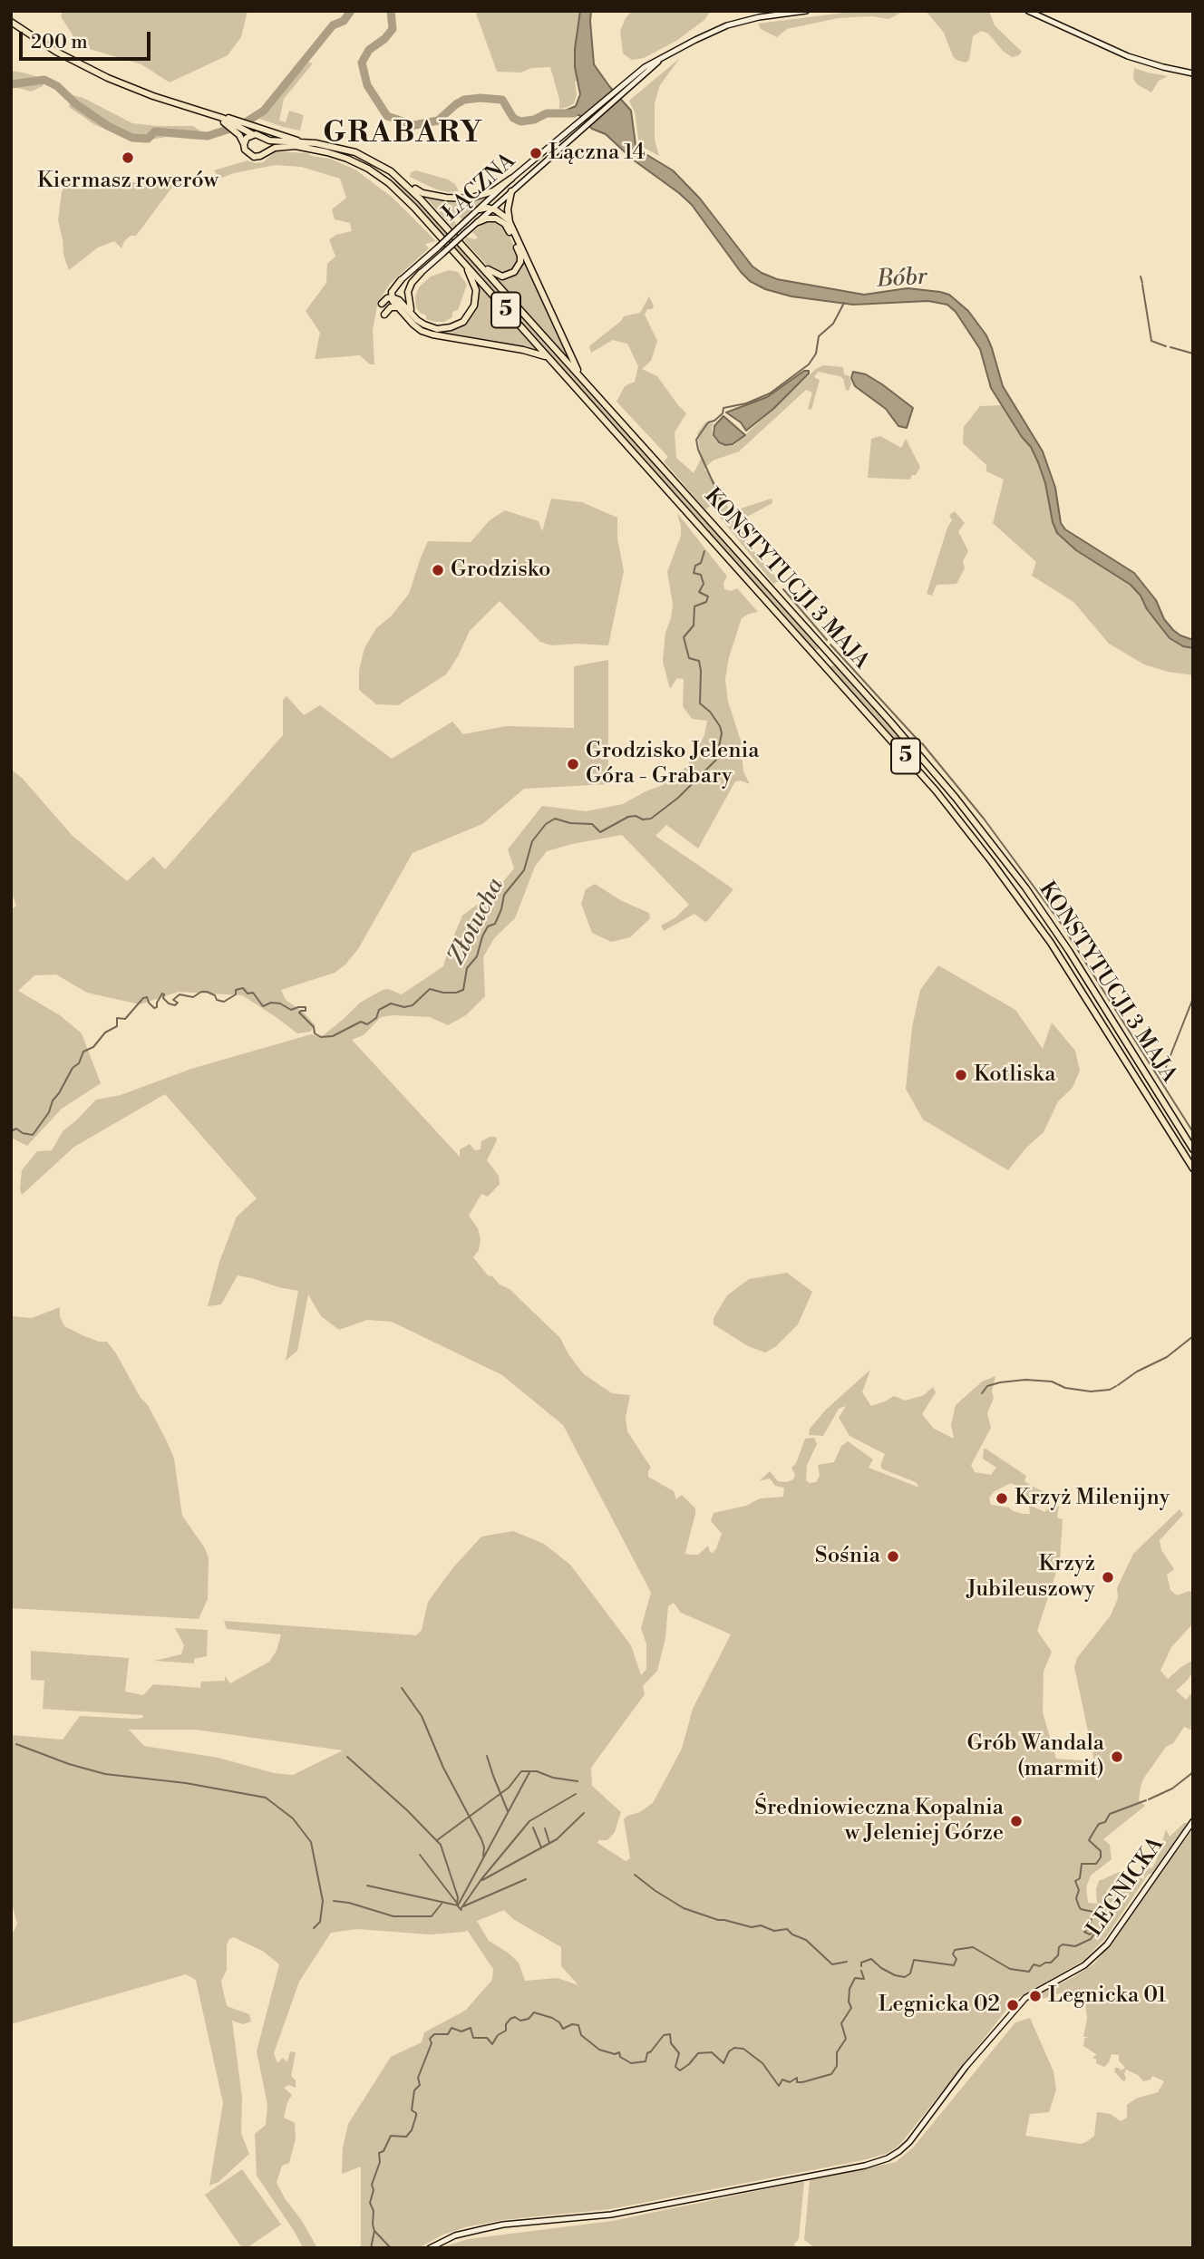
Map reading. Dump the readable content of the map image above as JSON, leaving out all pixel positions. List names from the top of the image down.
{
  "streets": {
    "main road": [
      "ŁĄCZNA",
      "5",
      "KONSTYTUCJI 3 MAJA",
      "LEGNICKA"
    ]
  },
  "crossings": [
    ["5", "KONSTYTUCJI 3 MAJA"]
  ],
  "districts": ["GRABARY"],
  "water": ["Bóbr", "Złotucha"],
  "places": [
    "Łączna 14",
    "Kiermasz rowerów",
    "Grodzisko",
    "Grodzisko Jelenia Góra - Grabary",
    "Kotliska",
    "Krzyż Milenijny",
    "Sośnia",
    "Krzyż Jubileuszowy",
    "Grób Wandala (marmit)",
    "Średniowieczna Kopalnia w Jeleniej Górze",
    "Legnicka 01",
    "Legnicka 02"
  ],
  "scale_bar": "200 m"
}
